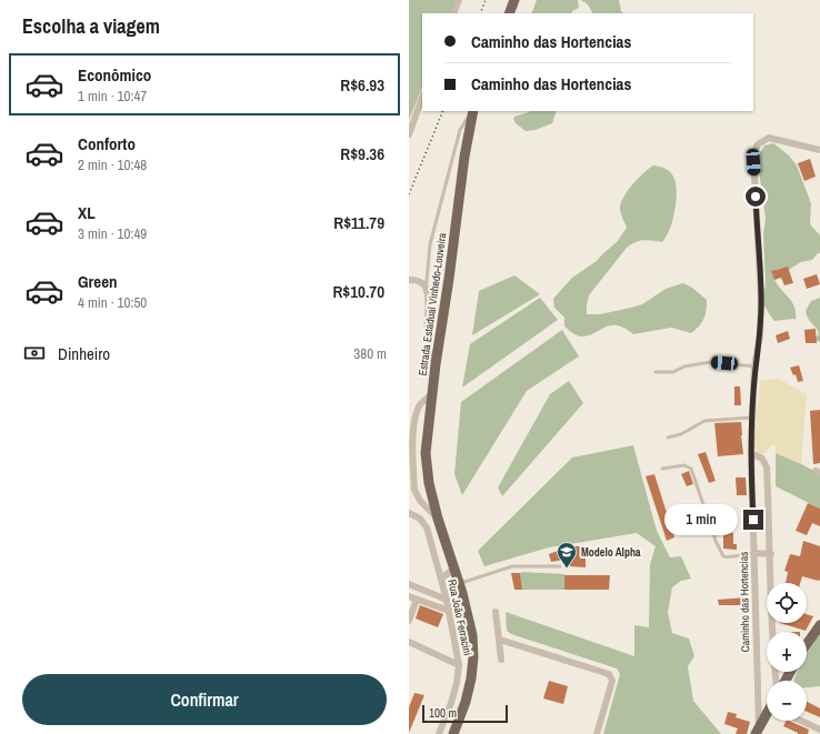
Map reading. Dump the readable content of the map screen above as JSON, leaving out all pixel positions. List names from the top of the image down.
{
  "streets": {
    "main road": ["Estrada Estadual Vinhedo-Louveira"],
    "street": ["Caminho das Hortencias", "Rua João Ferracini"]
  },
  "places": {
    "school or university": ["Modelo Alpha"]
  },
  "scale_bar": "100 m",
  "page": {
    "heading": "Escolha a viagem",
    "banner": ["Caminho das Hortencias", "Caminho das Hortencias"],
    "list": [
      {
        "name": "Econômico",
        "note": "1 min · 10:47",
        "value": "R$6.93"
      },
      {
        "name": "Conforto",
        "note": "2 min · 10:48",
        "value": "R$9.36"
      },
      {
        "name": "XL",
        "note": "3 min · 10:49",
        "value": "R$11.79"
      },
      {
        "name": "Green",
        "note": "4 min · 10:50",
        "value": "R$10.70"
      }
    ],
    "pay": ["Dinheiro", "380 m"],
    "bubble": "1 min",
    "map_buttons": ["+", "−"],
    "buttons": "Confirmar",
    "scale": "100 m"
  }
}
